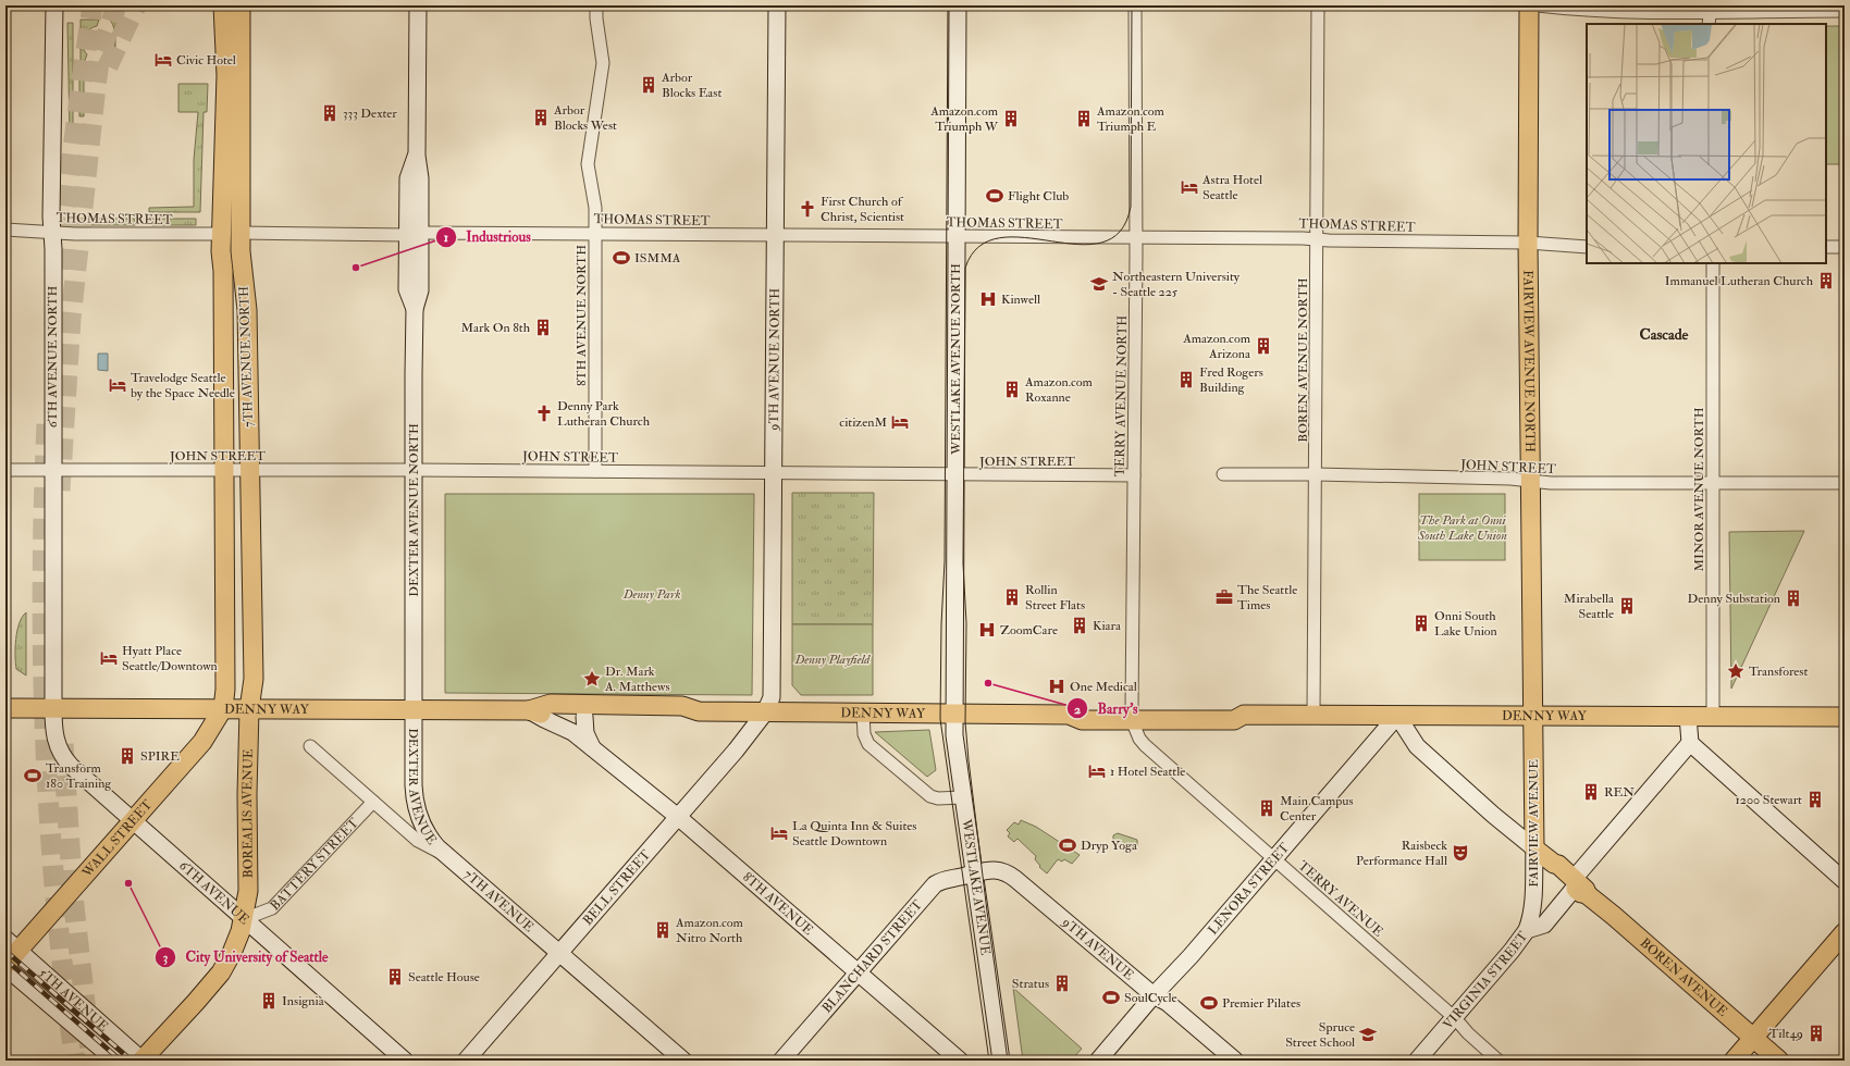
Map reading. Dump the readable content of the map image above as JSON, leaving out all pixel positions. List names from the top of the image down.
{
  "streets": {
    "main road": [
      "6TH AVENUE NORTH",
      "7TH AVENUE NORTH",
      "WESTLAKE AVENUE NORTH",
      "9TH AVENUE NORTH",
      "FAIRVIEW AVENUE NORTH",
      "DEXTER AVENUE NORTH",
      "DENNY WAY",
      "DEXTER AVENUE",
      "BOREALIS AVENUE",
      "FAIRVIEW AVENUE",
      "WALL STREET",
      "WESTLAKE AVENUE",
      "BELL STREET",
      "LENORA STREET",
      "6TH AVENUE",
      "7TH AVENUE",
      "8TH AVENUE",
      "9TH AVENUE",
      "BLANCHARD STREET",
      "BOREN AVENUE",
      "VIRGINIA STREET",
      "5TH AVENUE"
    ],
    "street": [
      "THOMAS STREET",
      "8TH AVENUE NORTH",
      "BOREN AVENUE NORTH",
      "TERRY AVENUE NORTH",
      "JOHN STREET",
      "MINOR AVENUE NORTH",
      "BATTERY STREET",
      "TERRY AVENUE"
    ]
  },
  "crossings": [
    ["THOMAS STREET", "8TH AVENUE NORTH"],
    ["THOMAS STREET", "6TH AVENUE NORTH"],
    ["THOMAS STREET", "7TH AVENUE NORTH"],
    ["THOMAS STREET", "WESTLAKE AVENUE NORTH"],
    ["THOMAS STREET", "9TH AVENUE NORTH"],
    ["THOMAS STREET", "BOREN AVENUE NORTH"],
    ["THOMAS STREET", "FAIRVIEW AVENUE NORTH"],
    ["THOMAS STREET", "TERRY AVENUE NORTH"],
    ["THOMAS STREET", "DEXTER AVENUE NORTH"],
    ["8TH AVENUE NORTH", "JOHN STREET"],
    ["6TH AVENUE NORTH", "JOHN STREET"],
    ["6TH AVENUE NORTH", "DENNY WAY"],
    ["6TH AVENUE NORTH", "6TH AVENUE"],
    ["7TH AVENUE NORTH", "JOHN STREET"],
    ["7TH AVENUE NORTH", "DENNY WAY"],
    ["7TH AVENUE NORTH", "BOREALIS AVENUE"],
    ["7TH AVENUE NORTH", "WALL STREET"],
    ["WESTLAKE AVENUE NORTH", "JOHN STREET"],
    ["WESTLAKE AVENUE NORTH", "DENNY WAY"],
    ["WESTLAKE AVENUE NORTH", "WESTLAKE AVENUE"],
    ["9TH AVENUE NORTH", "JOHN STREET"],
    ["9TH AVENUE NORTH", "DENNY WAY"],
    ["9TH AVENUE NORTH", "BELL STREET"],
    ["BOREN AVENUE NORTH", "JOHN STREET"],
    ["BOREN AVENUE NORTH", "DENNY WAY"],
    ["FAIRVIEW AVENUE NORTH", "JOHN STREET"],
    ["FAIRVIEW AVENUE NORTH", "DENNY WAY"],
    ["FAIRVIEW AVENUE NORTH", "FAIRVIEW AVENUE"],
    ["TERRY AVENUE NORTH", "JOHN STREET"],
    ["TERRY AVENUE NORTH", "DENNY WAY"],
    ["TERRY AVENUE NORTH", "TERRY AVENUE"],
    ["JOHN STREET", "MINOR AVENUE NORTH"],
    ["JOHN STREET", "DEXTER AVENUE NORTH"],
    ["MINOR AVENUE NORTH", "DENNY WAY"],
    ["DEXTER AVENUE NORTH", "DENNY WAY"],
    ["DEXTER AVENUE NORTH", "DEXTER AVENUE"],
    ["DENNY WAY", "DEXTER AVENUE"],
    ["DENNY WAY", "BOREALIS AVENUE"],
    ["DENNY WAY", "FAIRVIEW AVENUE"],
    ["DENNY WAY", "WALL STREET"],
    ["DENNY WAY", "WESTLAKE AVENUE"],
    ["DENNY WAY", "BELL STREET"],
    ["DENNY WAY", "LENORA STREET"],
    ["DENNY WAY", "6TH AVENUE"],
    ["DENNY WAY", "TERRY AVENUE"],
    ["DENNY WAY", "8TH AVENUE"],
    ["DENNY WAY", "BOREN AVENUE"],
    ["DEXTER AVENUE", "7TH AVENUE"],
    ["BOREALIS AVENUE", "BATTERY STREET"],
    ["BOREALIS AVENUE", "6TH AVENUE"],
    ["FAIRVIEW AVENUE", "BOREN AVENUE"],
    ["FAIRVIEW AVENUE", "VIRGINIA STREET"],
    ["WALL STREET", "6TH AVENUE"],
    ["WALL STREET", "5TH AVENUE"],
    ["BATTERY STREET", "6TH AVENUE"],
    ["BATTERY STREET", "7TH AVENUE"],
    ["WESTLAKE AVENUE", "9TH AVENUE"],
    ["WESTLAKE AVENUE", "BLANCHARD STREET"],
    ["BELL STREET", "7TH AVENUE"],
    ["BELL STREET", "8TH AVENUE"],
    ["LENORA STREET", "TERRY AVENUE"],
    ["LENORA STREET", "9TH AVENUE"],
    ["LENORA STREET", "BOREN AVENUE"],
    ["TERRY AVENUE", "VIRGINIA STREET"],
    ["8TH AVENUE", "BLANCHARD STREET"],
    ["9TH AVENUE", "BLANCHARD STREET"],
    ["BOREN AVENUE", "VIRGINIA STREET"]
  ],
  "districts": ["Cascade"],
  "parks": ["The Park at Onni South Lake Union", "Denny Park", "Denny Playfield"],
  "places": {
    "hotel": [
      "Civic Hotel",
      "Astra Hotel Seattle",
      "Travelodge Seattle by the Space Needle",
      "citizenM",
      "Hyatt Place Seattle/Downtown",
      "1 Hotel Seattle",
      "La Quinta Inn & Suites Seattle Downtown"
    ],
    "building": [
      "Arbor Blocks East",
      "333 Dexter",
      "Arbor Blocks West",
      "Amazon.com Triumph W",
      "Amazon.com Triumph E",
      "Immanuel Lutheran Church",
      "Mark On 8th",
      "Amazon.com Arizona",
      "Fred Rogers Building",
      "Amazon.com Roxanne",
      "Rollin Street Flats",
      "Denny Substation",
      "Mirabella Seattle",
      "Onni South Lake Union",
      "Kiara",
      "SPIRE",
      "REN",
      "1200 Stewart",
      "Main Campus Center",
      "Amazon.com Nitro North",
      "Seattle House",
      "Stratus",
      "Insignia",
      "Tilt49"
    ],
    "sports": [
      "Flight Club",
      "ISMMA",
      "Transform 180 Training",
      "Dryp Yoga",
      "SoulCycle",
      "Premier Pilates"
    ],
    "church": ["First Church of Christ, Scientist", "Denny Park Lutheran Church"],
    "other": ["Industrious", "Barry's", "City University of Seattle"],
    "school or university": ["Northeastern University - Seattle 225", "Spruce Street School"],
    "hospital": ["Kinwell", "ZoomCare", "One Medical"],
    "office": ["The Seattle Times"],
    "place": ["Transforest", "Dr. Mark A. Matthews"],
    "theatre": ["Raisbeck Performance Hall"]
  }
}
